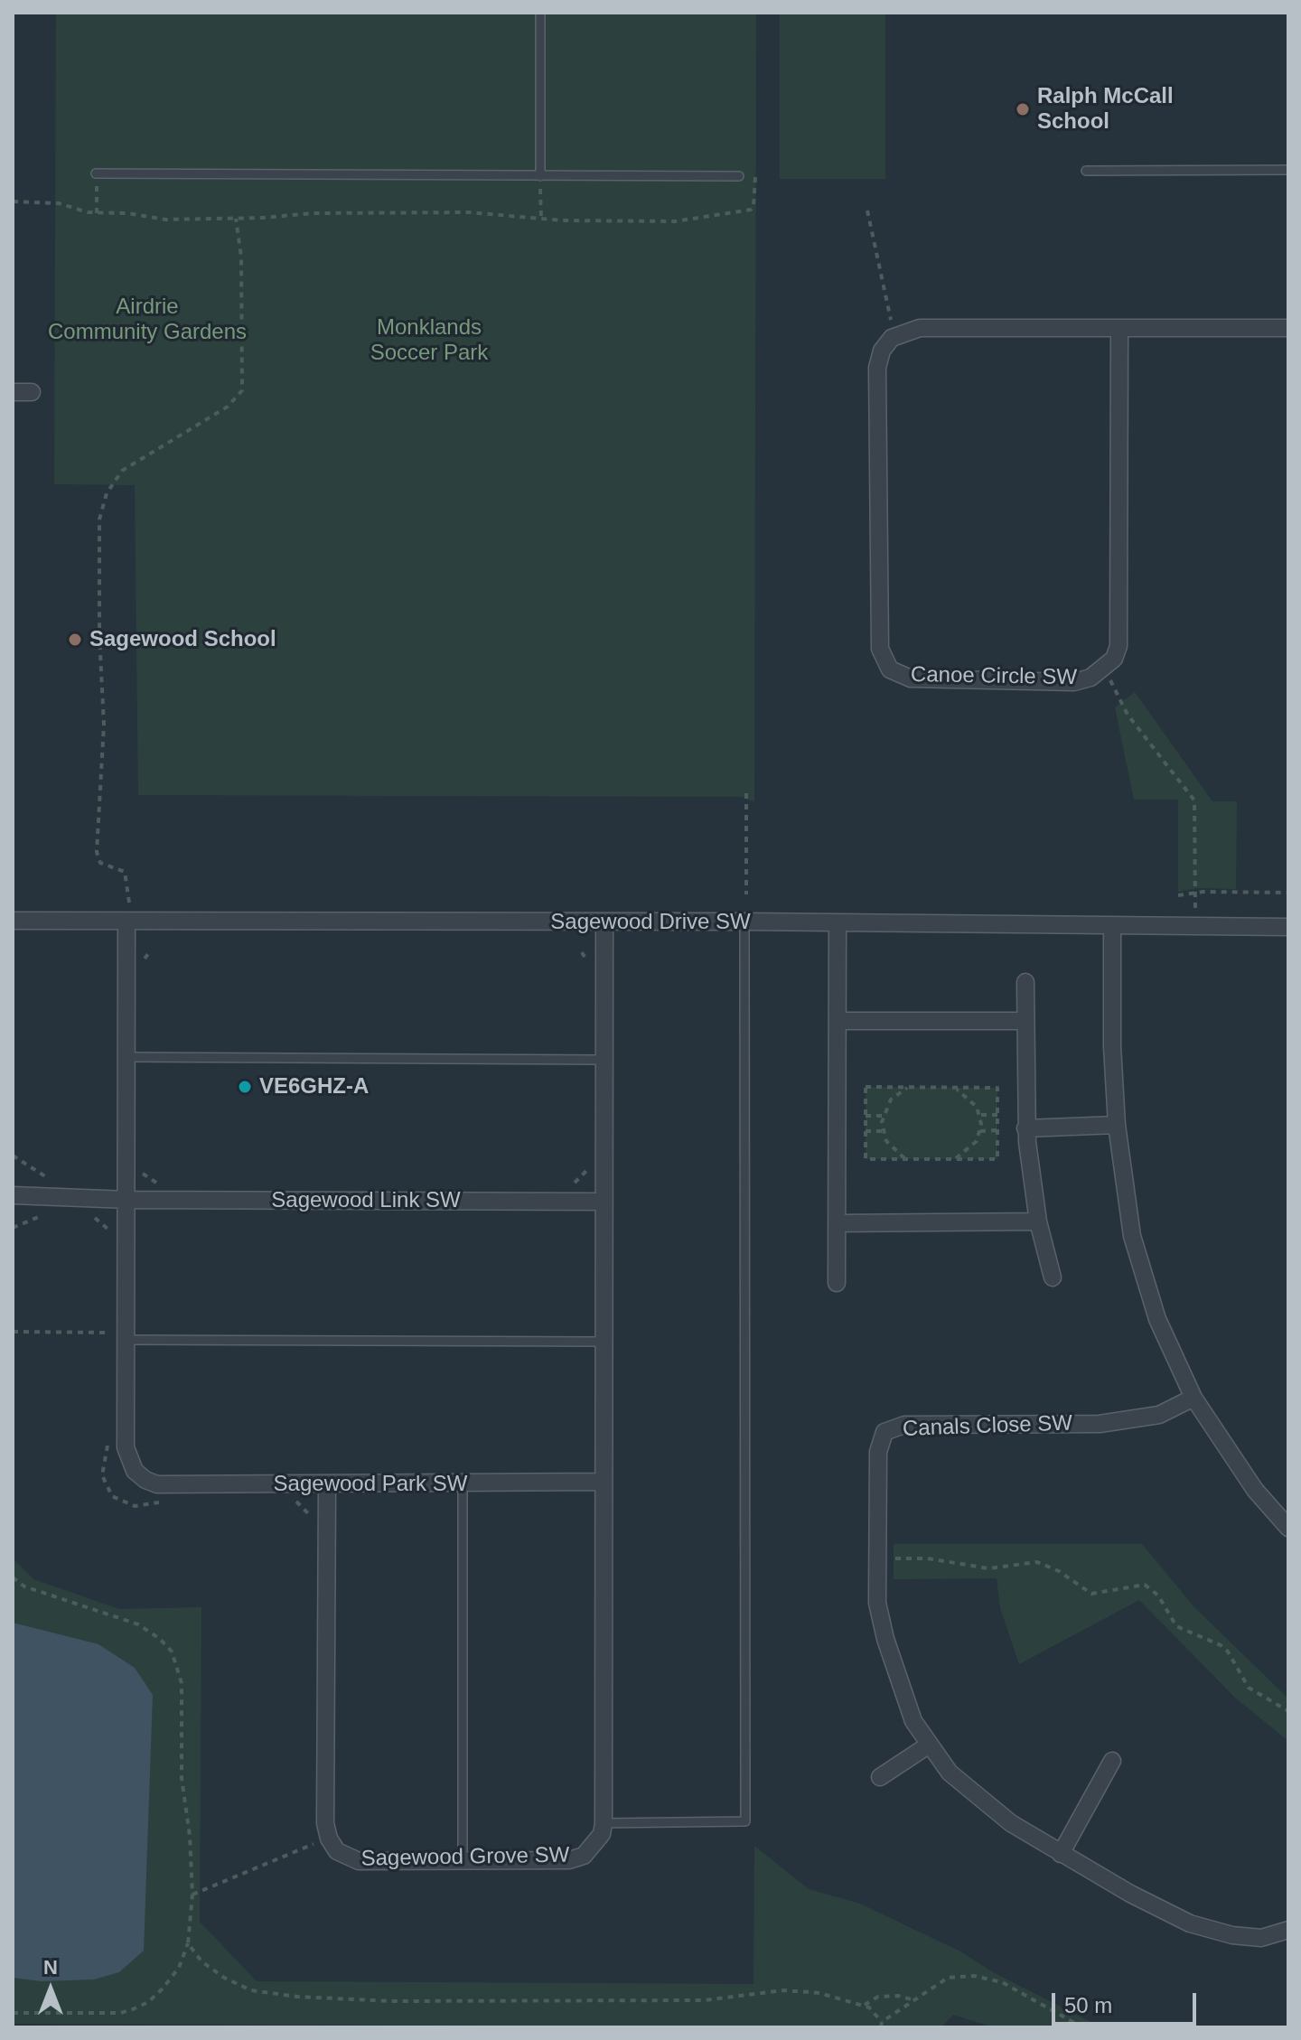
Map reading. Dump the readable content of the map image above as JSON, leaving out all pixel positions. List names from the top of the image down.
{
  "streets": {
    "street": [
      "Canoe Circle SW",
      "Sagewood Drive SW",
      "Sagewood Link SW",
      "Canals Close SW",
      "Sagewood Park SW",
      "Sagewood Grove SW"
    ]
  },
  "crossings": [
    ["Sagewood Drive SW", "Sagewood Park SW"],
    ["Sagewood Link SW", "Sagewood Park SW"],
    ["Sagewood Park SW", "Sagewood Grove SW"]
  ],
  "parks": ["Airdrie Community Gardens", "Monklands Soccer Park"],
  "places": ["Ralph McCall School", "Sagewood School", "VE6GHZ-A"],
  "scale_bar": "50 m",
  "north": "top"
}
